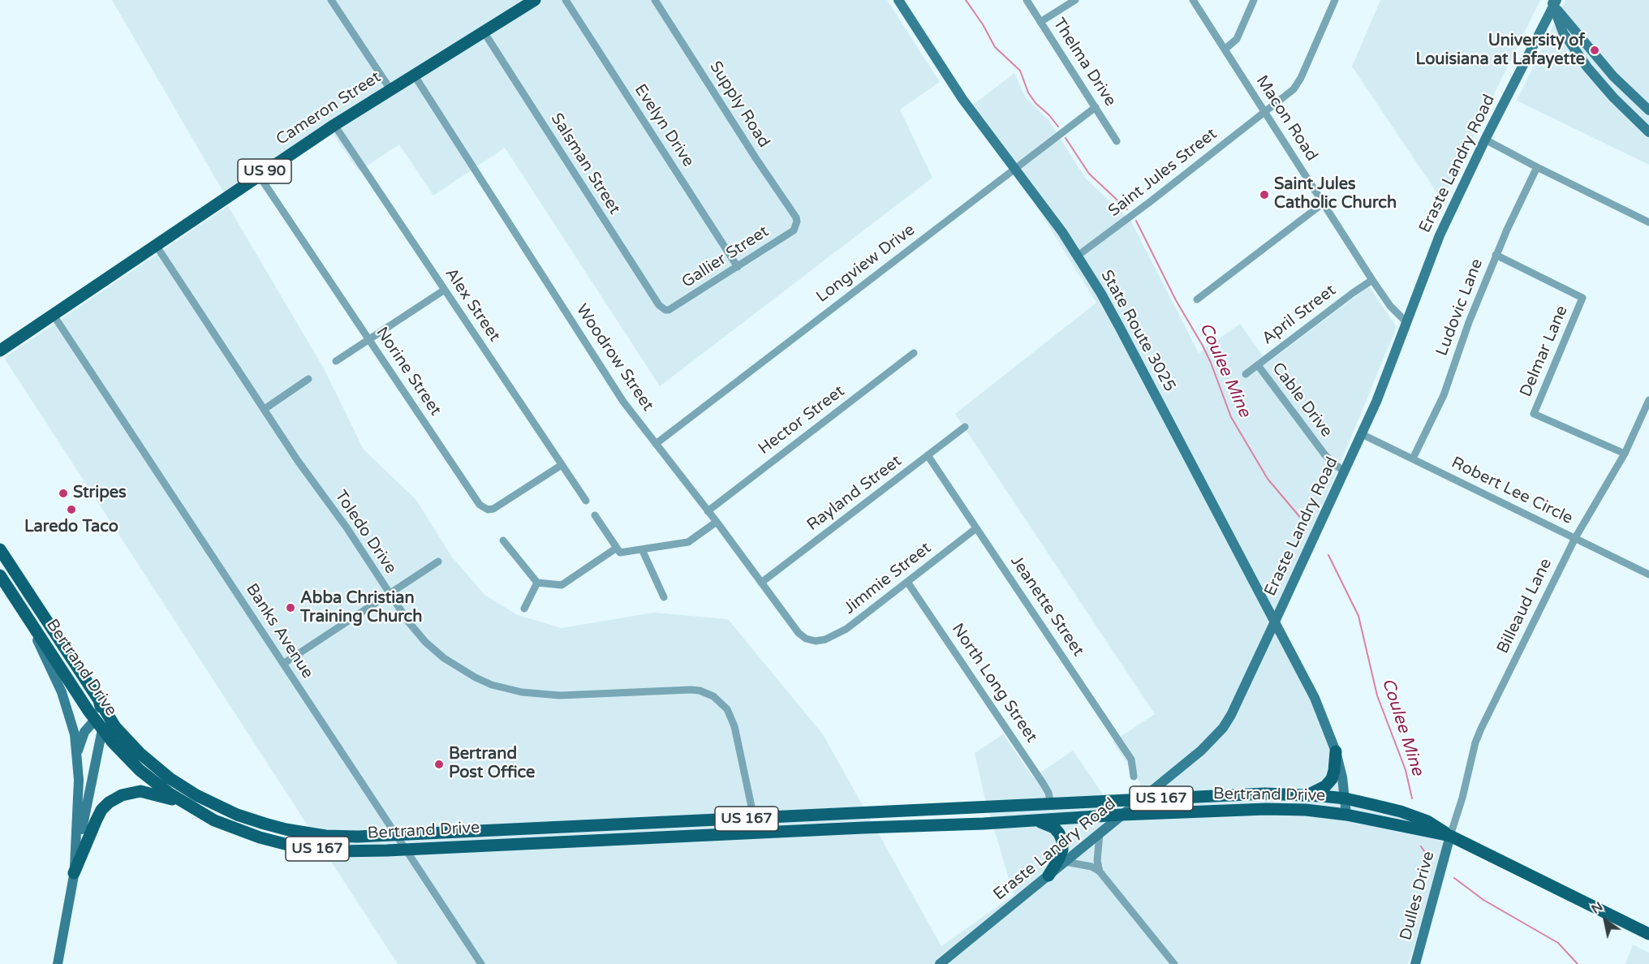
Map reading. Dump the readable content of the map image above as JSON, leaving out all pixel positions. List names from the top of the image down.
{
  "streets": {
    "main road": [
      "Cameron Street",
      "US 90",
      "Bertrand Drive",
      "US 167"
    ],
    "street": [
      "Thelma Drive",
      "Supply Road",
      "Macon Road",
      "Evelyn Drive",
      "Salsman Street",
      "Eraste Landry Road",
      "Saint Jules Street",
      "Gallier Street",
      "Longview Drive",
      "Alex Street",
      "Ludovic Lane",
      "April Street",
      "State Route 3025",
      "Delmar Lane",
      "Woodrow Street",
      "Norine Street",
      "Cable Drive",
      "Hector Street",
      "Robert Lee Circle",
      "Rayland Street",
      "Toledo Drive",
      "Jimmie Street",
      "Jeanette Street",
      "Billeaud Lane",
      "Banks Avenue",
      "North Long Street",
      "Dulles Drive"
    ]
  },
  "crossings": [
    ["Thelma Drive", "Longview Drive"],
    ["Supply Road", "Gallier Street"],
    ["Cameron Street", "Salsman Street"],
    ["Cameron Street", "Alex Street"],
    ["Cameron Street", "Woodrow Street"],
    ["Cameron Street", "Norine Street"],
    ["Cameron Street", "Toledo Drive"],
    ["Cameron Street", "Banks Avenue"],
    ["Macon Road", "Eraste Landry Road"],
    ["Macon Road", "Saint Jules Street"],
    ["Macon Road", "April Street"],
    ["Evelyn Drive", "Gallier Street"],
    ["Salsman Street", "Gallier Street"],
    ["Eraste Landry Road", "State Route 3025"],
    ["Eraste Landry Road", "Cable Drive"],
    ["Eraste Landry Road", "Robert Lee Circle"],
    ["Eraste Landry Road", "Bertrand Drive"],
    ["Saint Jules Street", "State Route 3025"],
    ["Longview Drive", "State Route 3025"],
    ["Longview Drive", "Woodrow Street"],
    ["Alex Street", "Norine Street"],
    ["Ludovic Lane", "Delmar Lane"],
    ["Ludovic Lane", "Robert Lee Circle"],
    ["April Street", "Cable Drive"],
    ["State Route 3025", "Bertrand Drive"],
    ["Delmar Lane", "Billeaud Lane"],
    ["Woodrow Street", "Hector Street"],
    ["Woodrow Street", "Rayland Street"],
    ["Woodrow Street", "Jimmie Street"],
    ["Robert Lee Circle", "Billeaud Lane"],
    ["Rayland Street", "Jeanette Street"],
    ["Toledo Drive", "Bertrand Drive"],
    ["Jimmie Street", "Jeanette Street"],
    ["Jimmie Street", "North Long Street"],
    ["Billeaud Lane", "Bertrand Drive"],
    ["Billeaud Lane", "Dulles Drive"],
    ["Banks Avenue", "Bertrand Drive"],
    ["Bertrand Drive", "North Long Street"],
    ["Bertrand Drive", "US 167"],
    ["Bertrand Drive", "Dulles Drive"]
  ],
  "water": ["Coulee Mine"],
  "places": [
    "University of Louisiana at Lafayette",
    "Saint Jules Catholic Church",
    "Stripes",
    "Laredo Taco",
    "Abba Christian Training Church",
    "Bertrand Post Office"
  ],
  "north": "top left"
}
